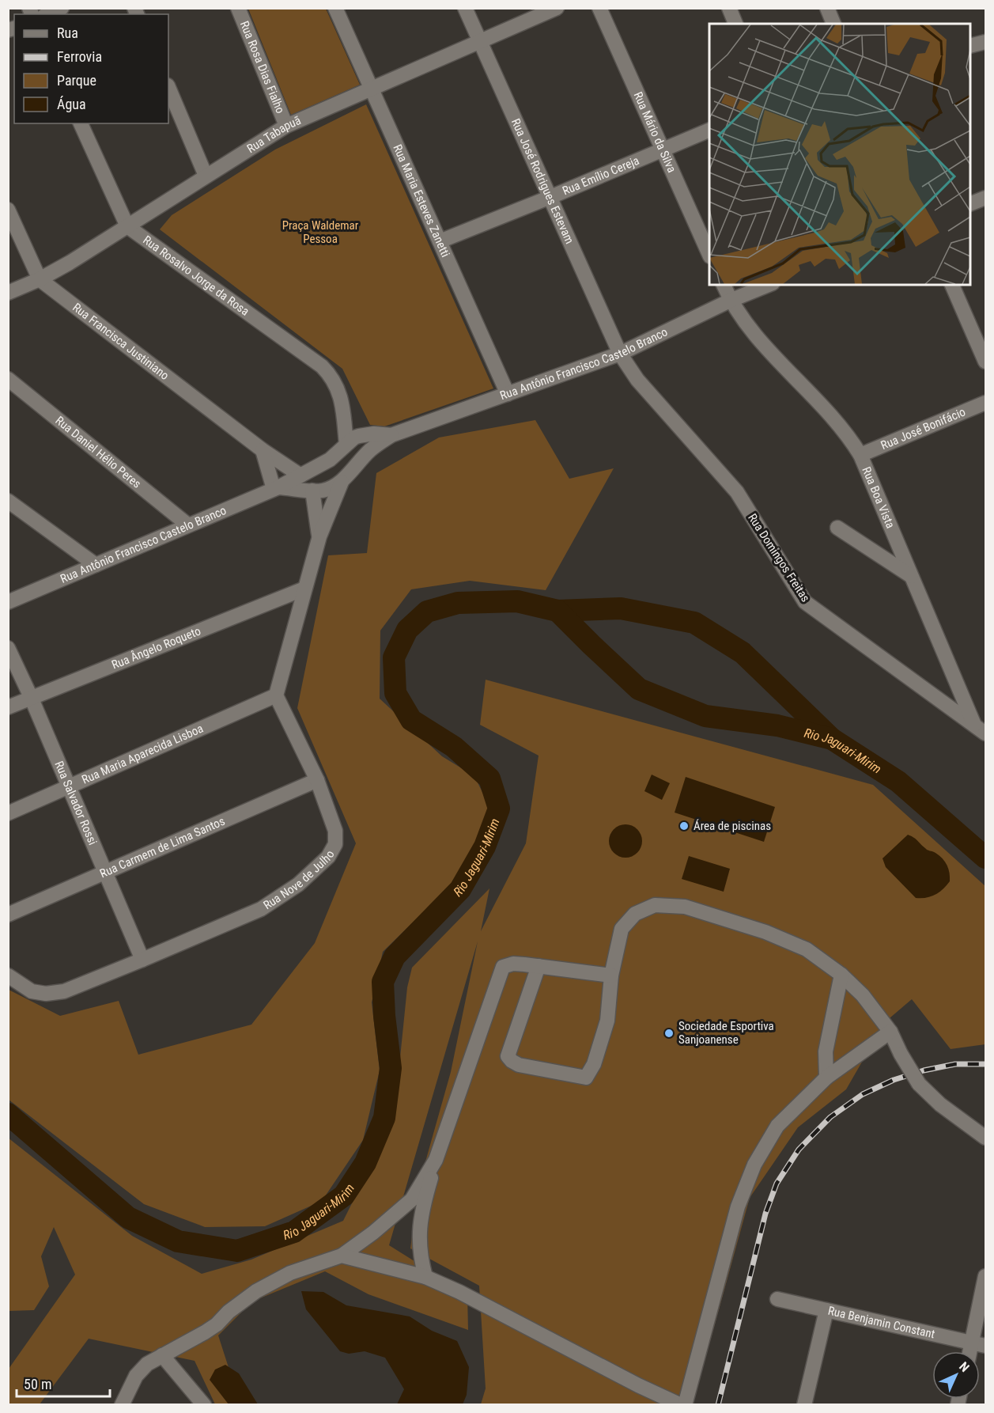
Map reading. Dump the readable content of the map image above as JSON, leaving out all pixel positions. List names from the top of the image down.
{
  "streets": {
    "street": [
      "Rua Rosa Dias Fialho",
      "Rua Mário da Silva",
      "Rua Tabapuã",
      "Rua Emílio Cereja",
      "Rua José Rodrigues Estevam",
      "Rua Maria Esteves Zanetti",
      "Rua Rosalvo Jorge da Rosa",
      "Rua Francisca Justiniano",
      "Rua Antônio Francisco Castelo Branco",
      "Rua José Bonifácio",
      "Rua Daniel Hélio Peres",
      "Rua Boa Vista",
      "Rua Domingos Freitas",
      "Rua Ângelo Roqueto",
      "Rua Maria Aparecida Lisboa",
      "Rua Salvador Rossi",
      "Rua Carmem de Lima Santos",
      "Rua Nove de Julho",
      "Rua Benjamin Constant"
    ]
  },
  "crossings": [
    ["Rua Rosa Dias Fialho", "Rua Tabapuã"],
    ["Rua Mário da Silva", "Rua Emílio Cereja"],
    ["Rua Tabapuã", "Rua José Rodrigues Estevam"],
    ["Rua Tabapuã", "Rua Maria Esteves Zanetti"],
    ["Rua Tabapuã", "Rua Rosalvo Jorge da Rosa"],
    ["Rua Tabapuã", "Rua Francisca Justiniano"],
    ["Rua Emílio Cereja", "Rua José Rodrigues Estevam"],
    ["Rua Emílio Cereja", "Rua Maria Esteves Zanetti"],
    ["Rua José Rodrigues Estevam", "Rua Antônio Francisco Castelo Branco"],
    ["Rua José Rodrigues Estevam", "Rua Domingos Freitas"],
    ["Rua Maria Esteves Zanetti", "Rua Antônio Francisco Castelo Branco"],
    ["Rua Rosalvo Jorge da Rosa", "Rua Antônio Francisco Castelo Branco"],
    ["Rua Francisca Justiniano", "Rua Antônio Francisco Castelo Branco"],
    ["Rua Antônio Francisco Castelo Branco", "Rua Daniel Hélio Peres"],
    ["Rua Antônio Francisco Castelo Branco", "Rua Boa Vista"],
    ["Rua Antônio Francisco Castelo Branco", "Rua Domingos Freitas"],
    ["Rua José Bonifácio", "Rua Boa Vista"],
    ["Rua Boa Vista", "Rua Domingos Freitas"],
    ["Rua Ângelo Roqueto", "Rua Salvador Rossi"],
    ["Rua Maria Aparecida Lisboa", "Rua Salvador Rossi"],
    ["Rua Maria Aparecida Lisboa", "Rua Nove de Julho"],
    ["Rua Salvador Rossi", "Rua Carmem de Lima Santos"],
    ["Rua Salvador Rossi", "Rua Nove de Julho"],
    ["Rua Carmem de Lima Santos", "Rua Nove de Julho"]
  ],
  "water": ["Rio Jaguari-Mirim"],
  "parks": ["Praça Waldemar Pessoa"],
  "places": ["Área de piscinas", "Sociedade Esportiva Sanjoanense"],
  "legend": [
    "Rua",
    "Ferrovia",
    "Parque",
    "Água"
  ],
  "scale_bar": "50 m",
  "north": "top right"
}
